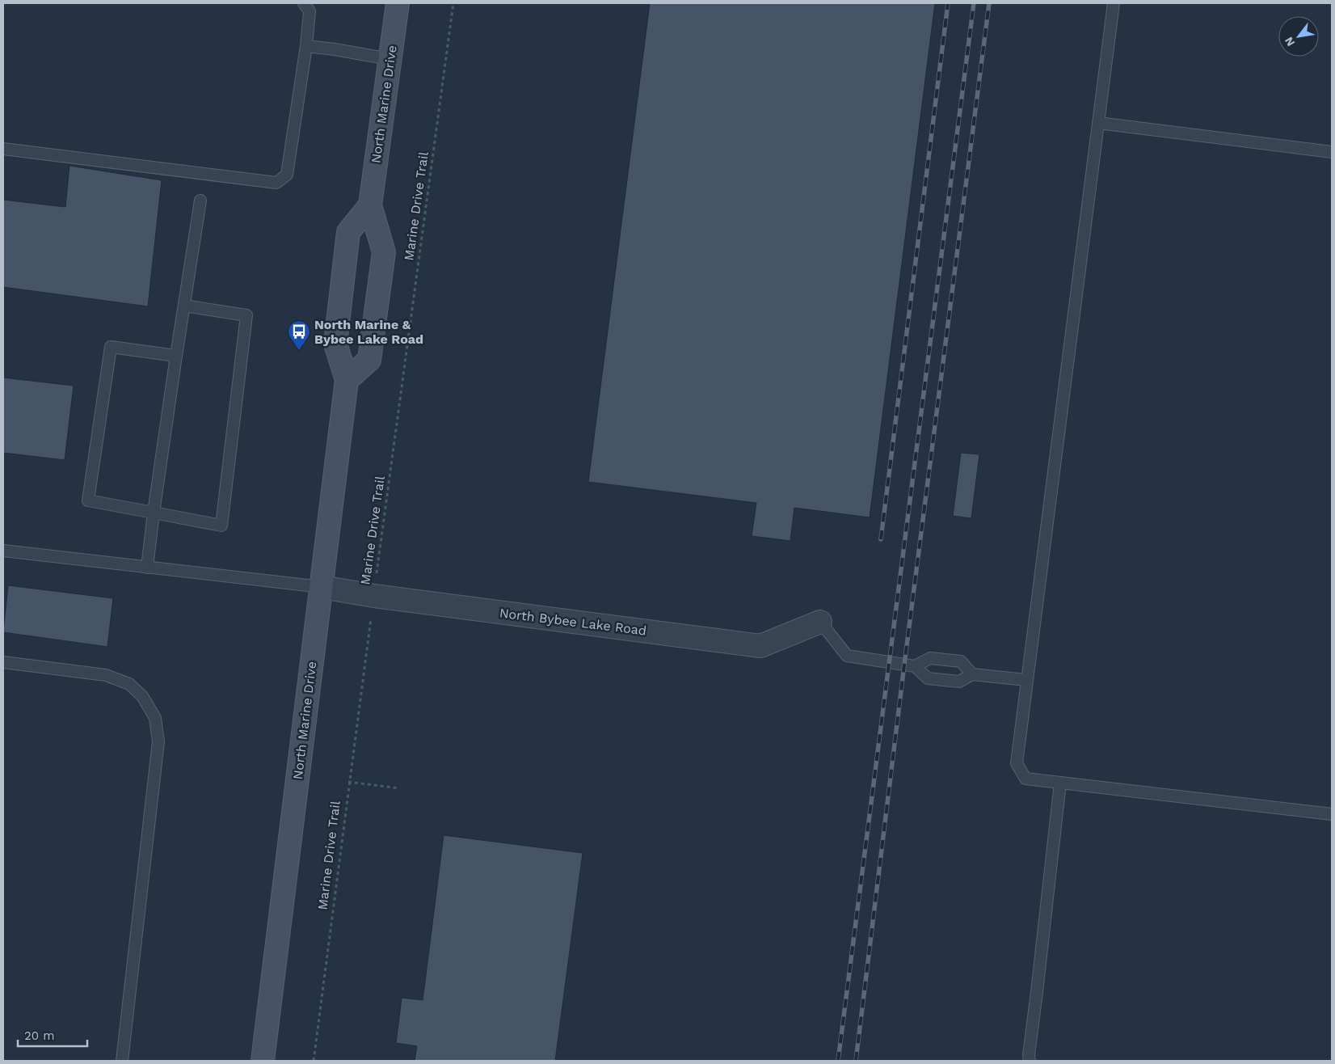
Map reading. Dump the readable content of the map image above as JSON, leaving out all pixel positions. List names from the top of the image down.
{
  "streets": {
    "main road": ["North Marine Drive"],
    "street": ["North Bybee Lake Road"],
    "path": ["Marine Drive Trail"]
  },
  "crossings": [
    ["North Marine Drive", "North Bybee Lake Road"],
    ["Marine Drive Trail", "North Bybee Lake Road"]
  ],
  "places": {
    "bus stop": ["North Marine & Bybee Lake Road"]
  },
  "scale_bar": "20 m",
  "north": "bottom left"
}
